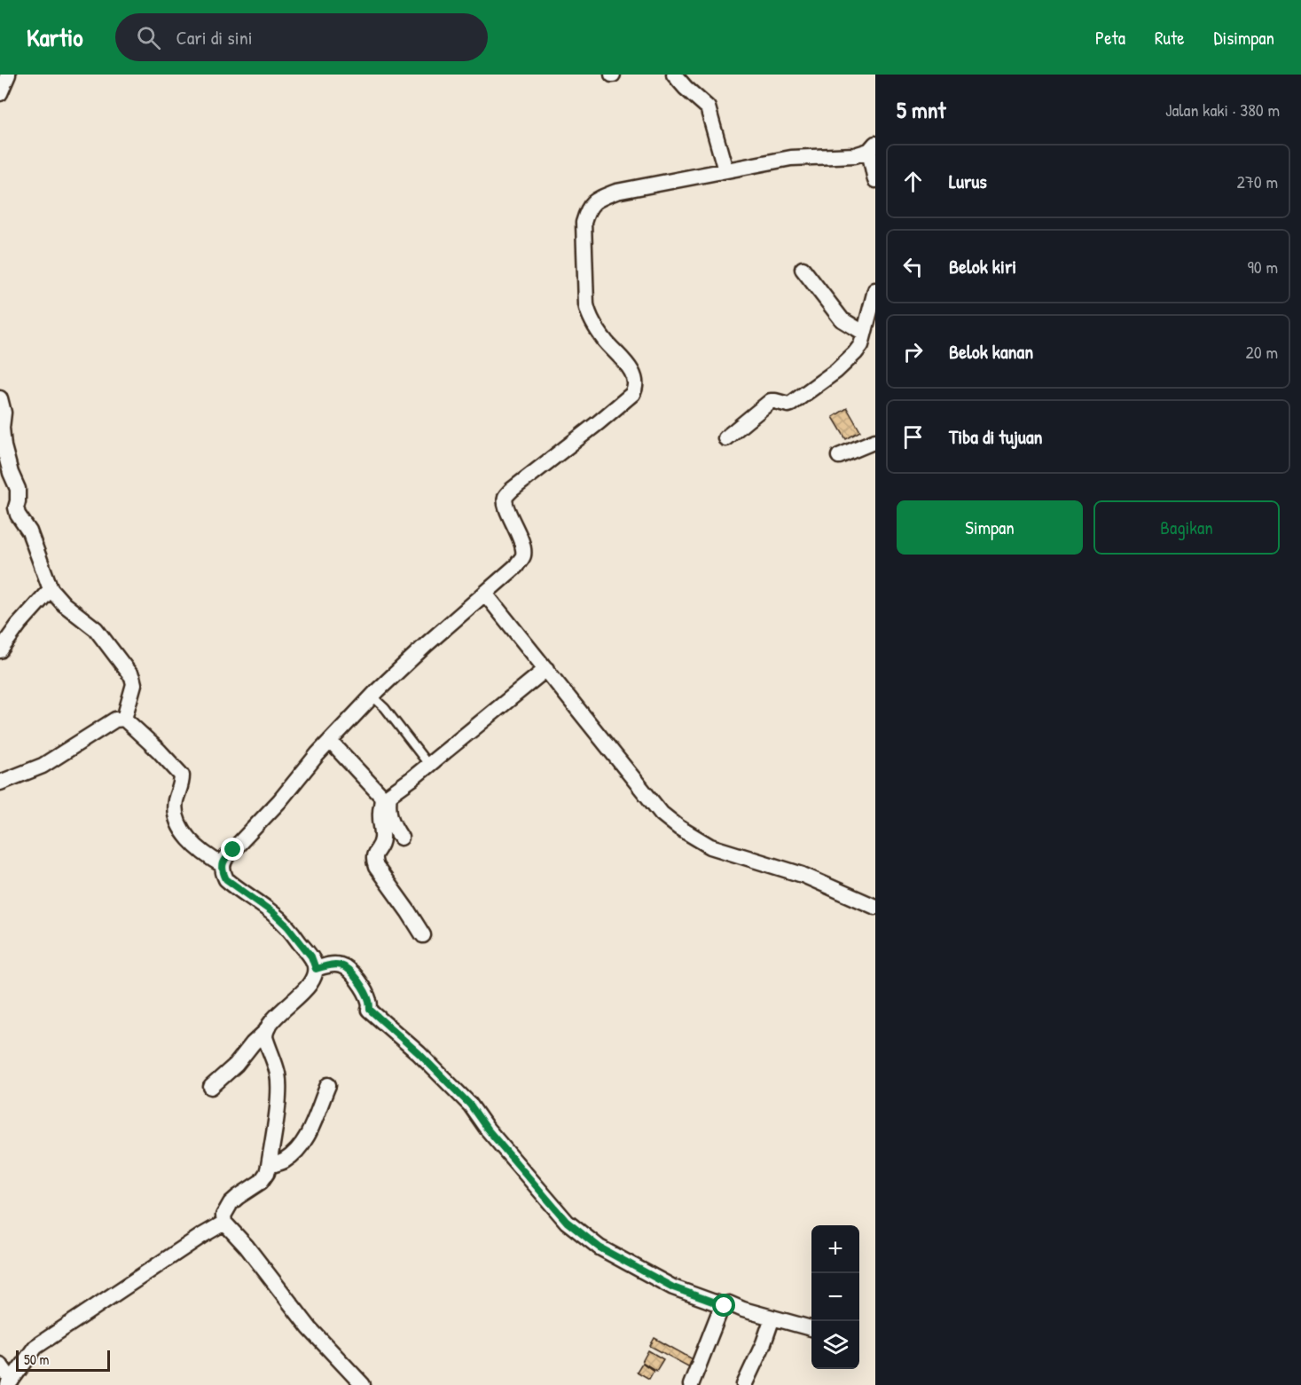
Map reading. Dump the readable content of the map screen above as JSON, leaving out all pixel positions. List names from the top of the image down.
{
  "scale_bar": "50 m",
  "page": {
    "header": "Kartio",
    "search": "Cari di sini",
    "nav": ["Peta", "Rute", "Disimpan"],
    "heading": ["5 mnt", "Jalan kaki · 380 m"],
    "list": [
      ["Lurus", "270 m"],
      ["Belok kiri", "90 m"],
      ["Belok kanan", "20 m"],
      "Tiba di tujuan"
    ],
    "buttons": ["Simpan", "Bagikan"],
    "map_buttons": ["+", "−"],
    "scale": "50 m"
  }
}
